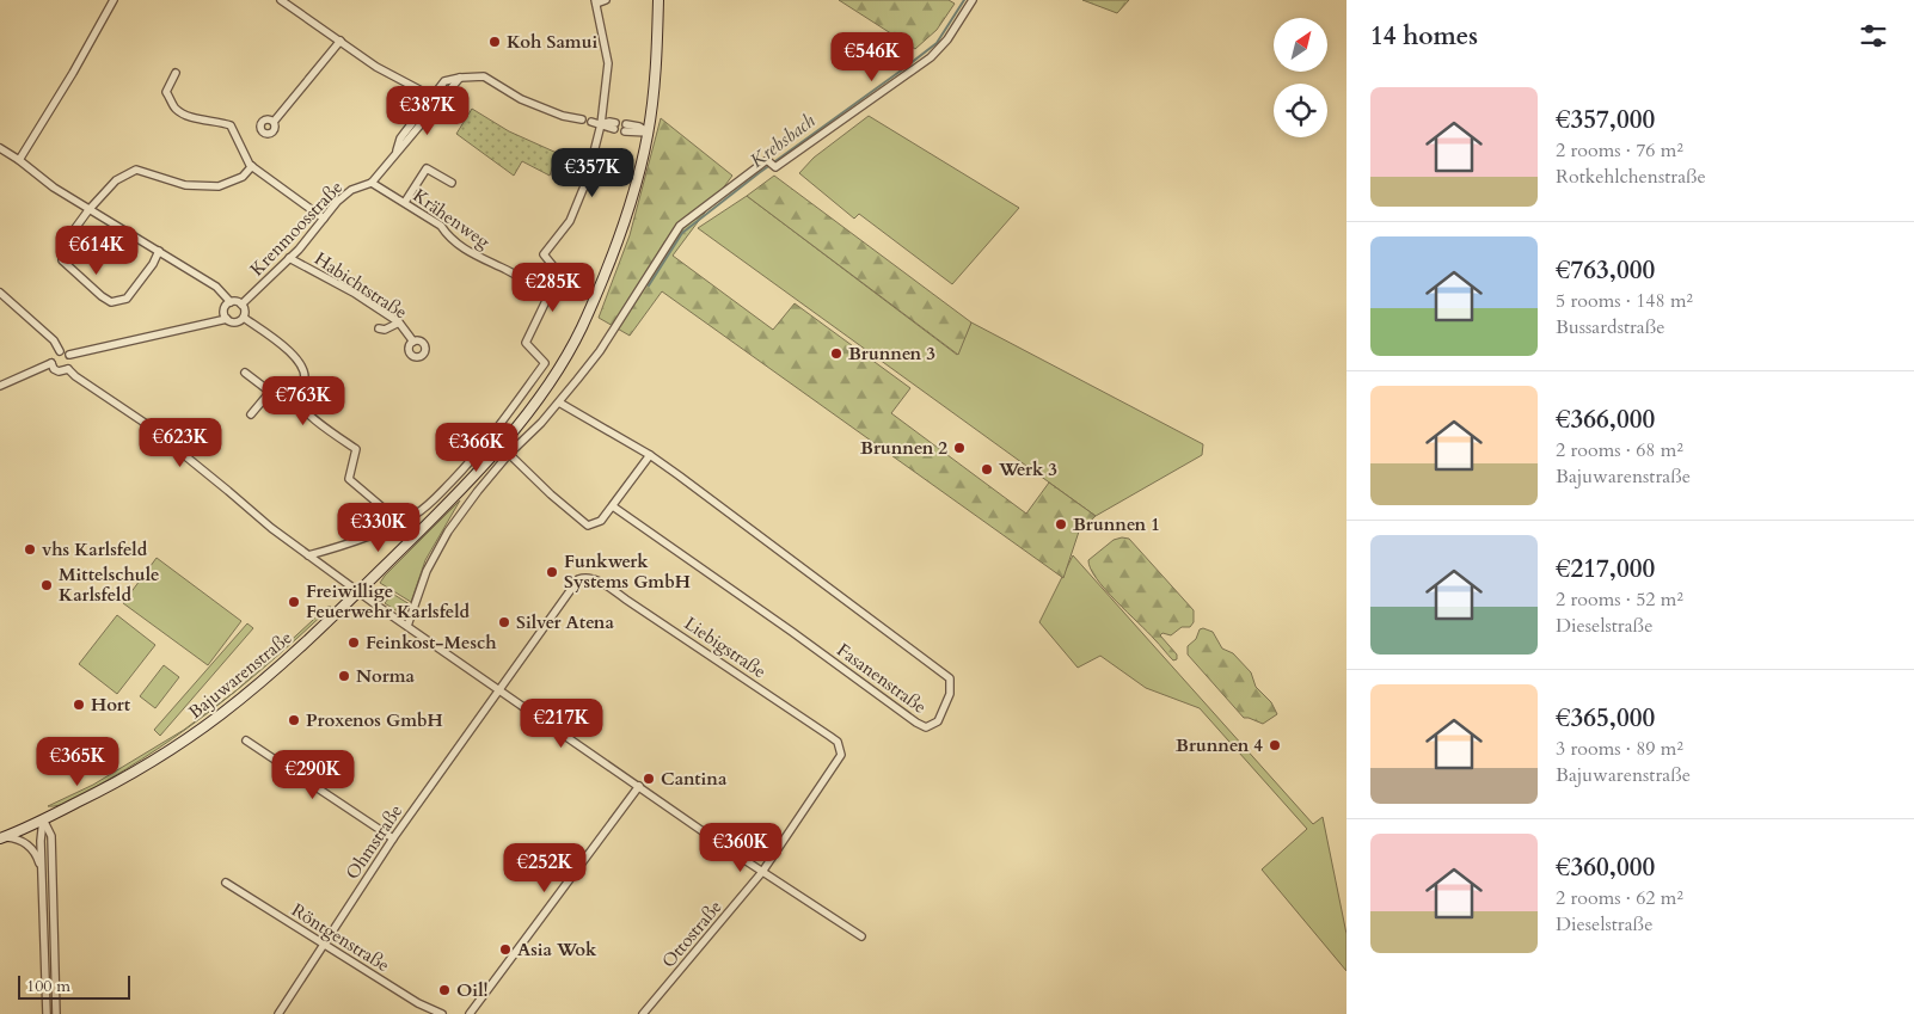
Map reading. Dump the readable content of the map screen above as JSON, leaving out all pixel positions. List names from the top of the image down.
{
  "streets": {
    "main road": ["Bajuwarenstraße"],
    "street": [
      "Krähenweg",
      "Krenmoosstraße",
      "Habichtstraße",
      "Liebigstraße",
      "Fasanenstraße",
      "Ohmstraße",
      "Ottostraße",
      "Röntgenstraße"
    ]
  },
  "crossings": [
    ["Krähenweg", "Krenmoosstraße"],
    ["Krenmoosstraße", "Habichtstraße"],
    ["Liebigstraße", "Ohmstraße"],
    ["Liebigstraße", "Ottostraße"],
    ["Ohmstraße", "Röntgenstraße"]
  ],
  "water": ["Krebsbach"],
  "places": [
    "Koh Samui",
    "Brunnen 3",
    "Brunnen 2",
    "Werk 3",
    "Brunnen 1",
    "vhs Karlsfeld",
    "Funkwerk Systems GmbH",
    "Mittelschule Karlsfeld",
    "Freiwillige Feuerwehr Karlsfeld",
    "Silver Atena",
    "Feinkost-Mesch",
    "Norma",
    "Hort",
    "Proxenos GmbH",
    "Brunnen 4",
    "Cantina",
    "Asia Wok",
    "Oil!"
  ],
  "scale_bar": "100 m",
  "north": "top right",
  "page": {
    "heading": "14 homes",
    "price": [
      "€546K",
      "€387K",
      "€357K",
      "€614K",
      "€285K",
      "€763K",
      "€623K",
      "€366K",
      "€330K",
      "€217K",
      "€365K",
      "€290K",
      "€360K",
      "€252K"
    ],
    "list": [
      {
        "name": "€357,000",
        "note": "2 rooms · 76 m² · Rotkehlchenstraße"
      },
      {
        "name": "€763,000",
        "note": "5 rooms · 148 m² · Bussardstraße"
      },
      {
        "name": "€366,000",
        "note": "2 rooms · 68 m² · Bajuwarenstraße"
      },
      {
        "name": "€217,000",
        "note": "2 rooms · 52 m² · Dieselstraße"
      },
      {
        "name": "€365,000",
        "note": "3 rooms · 89 m² · Bajuwarenstraße"
      },
      {
        "name": "€360,000",
        "note": "2 rooms · 62 m² · Dieselstraße"
      }
    ],
    "scale": "100 m"
  }
}
